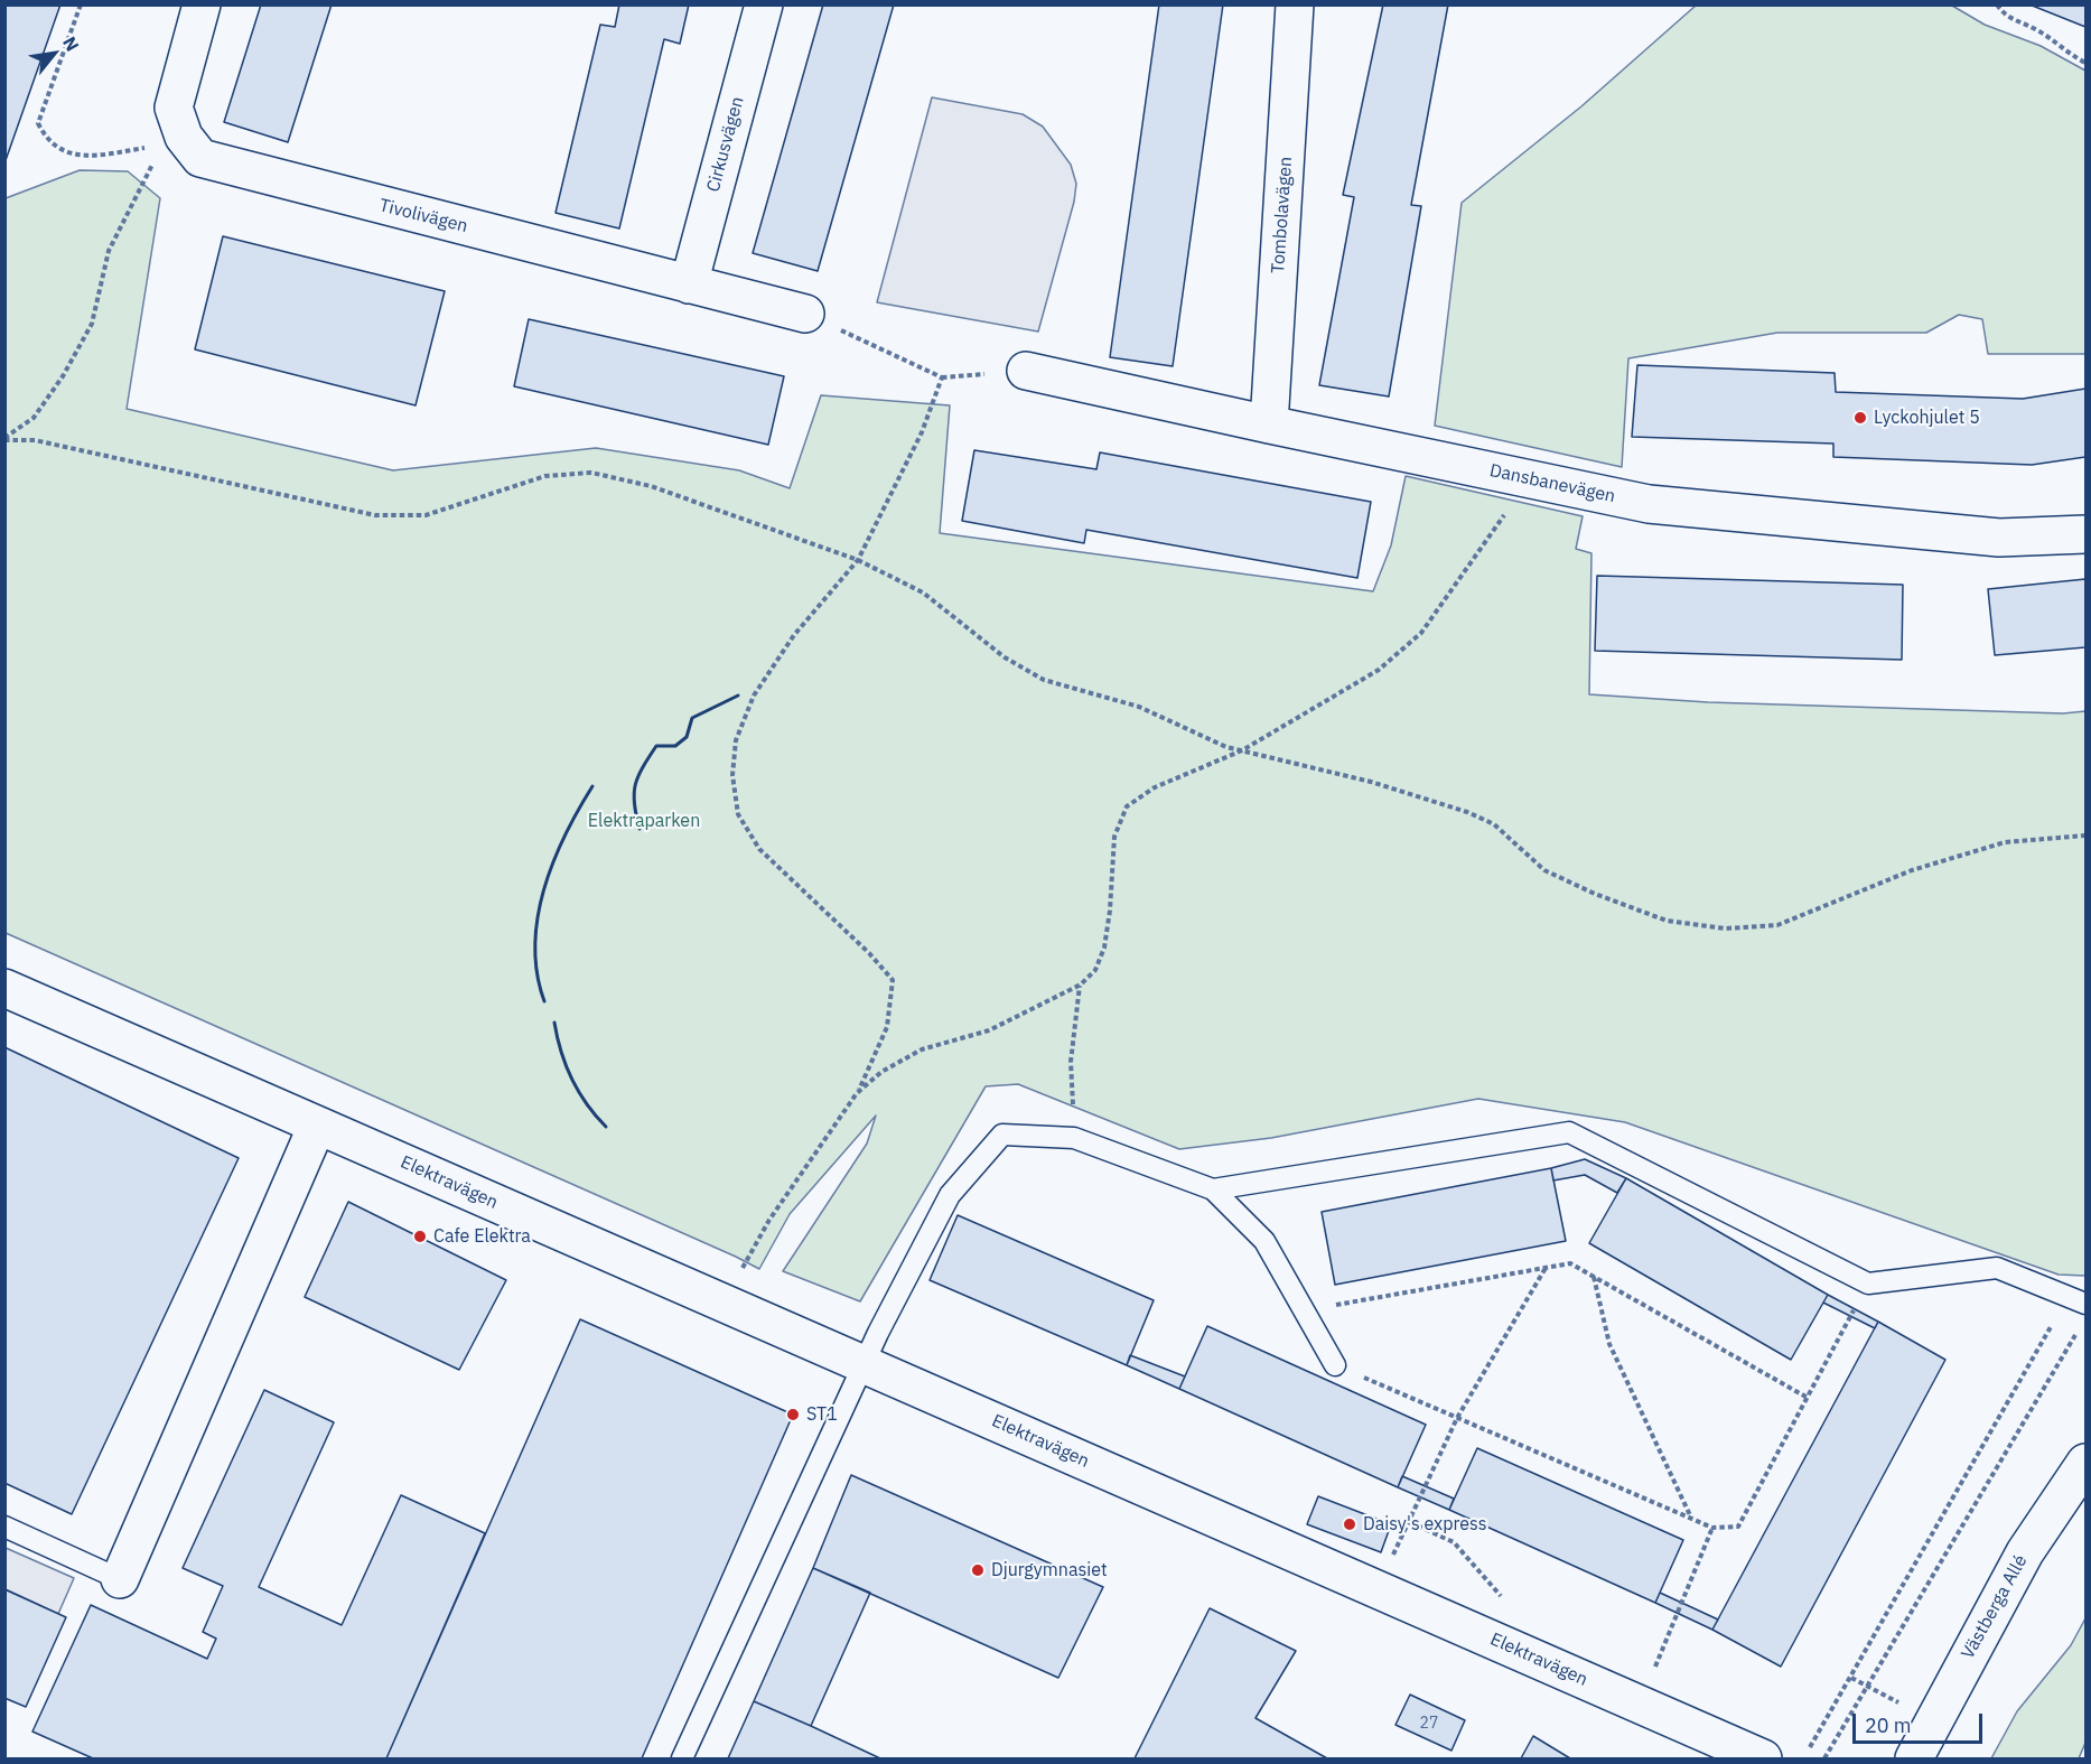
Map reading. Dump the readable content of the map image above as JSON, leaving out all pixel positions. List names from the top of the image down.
{
  "streets": {
    "street": [
      "Cirkusvägen",
      "Tombolavägen",
      "Tivolivägen",
      "Dansbanevägen",
      "Elektravägen",
      "Västberga Allé"
    ]
  },
  "crossings": [
    ["Cirkusvägen", "Tivolivägen"],
    ["Tombolavägen", "Dansbanevägen"]
  ],
  "parks": ["Elektraparken"],
  "places": [
    "Lyckohjulet 5",
    "Cafe Elektra",
    "ST1",
    "Daisy's express",
    "Djurgymnasiet"
  ],
  "house_numbers": ["27"],
  "scale_bar": "20 m",
  "north": "top right"
}
